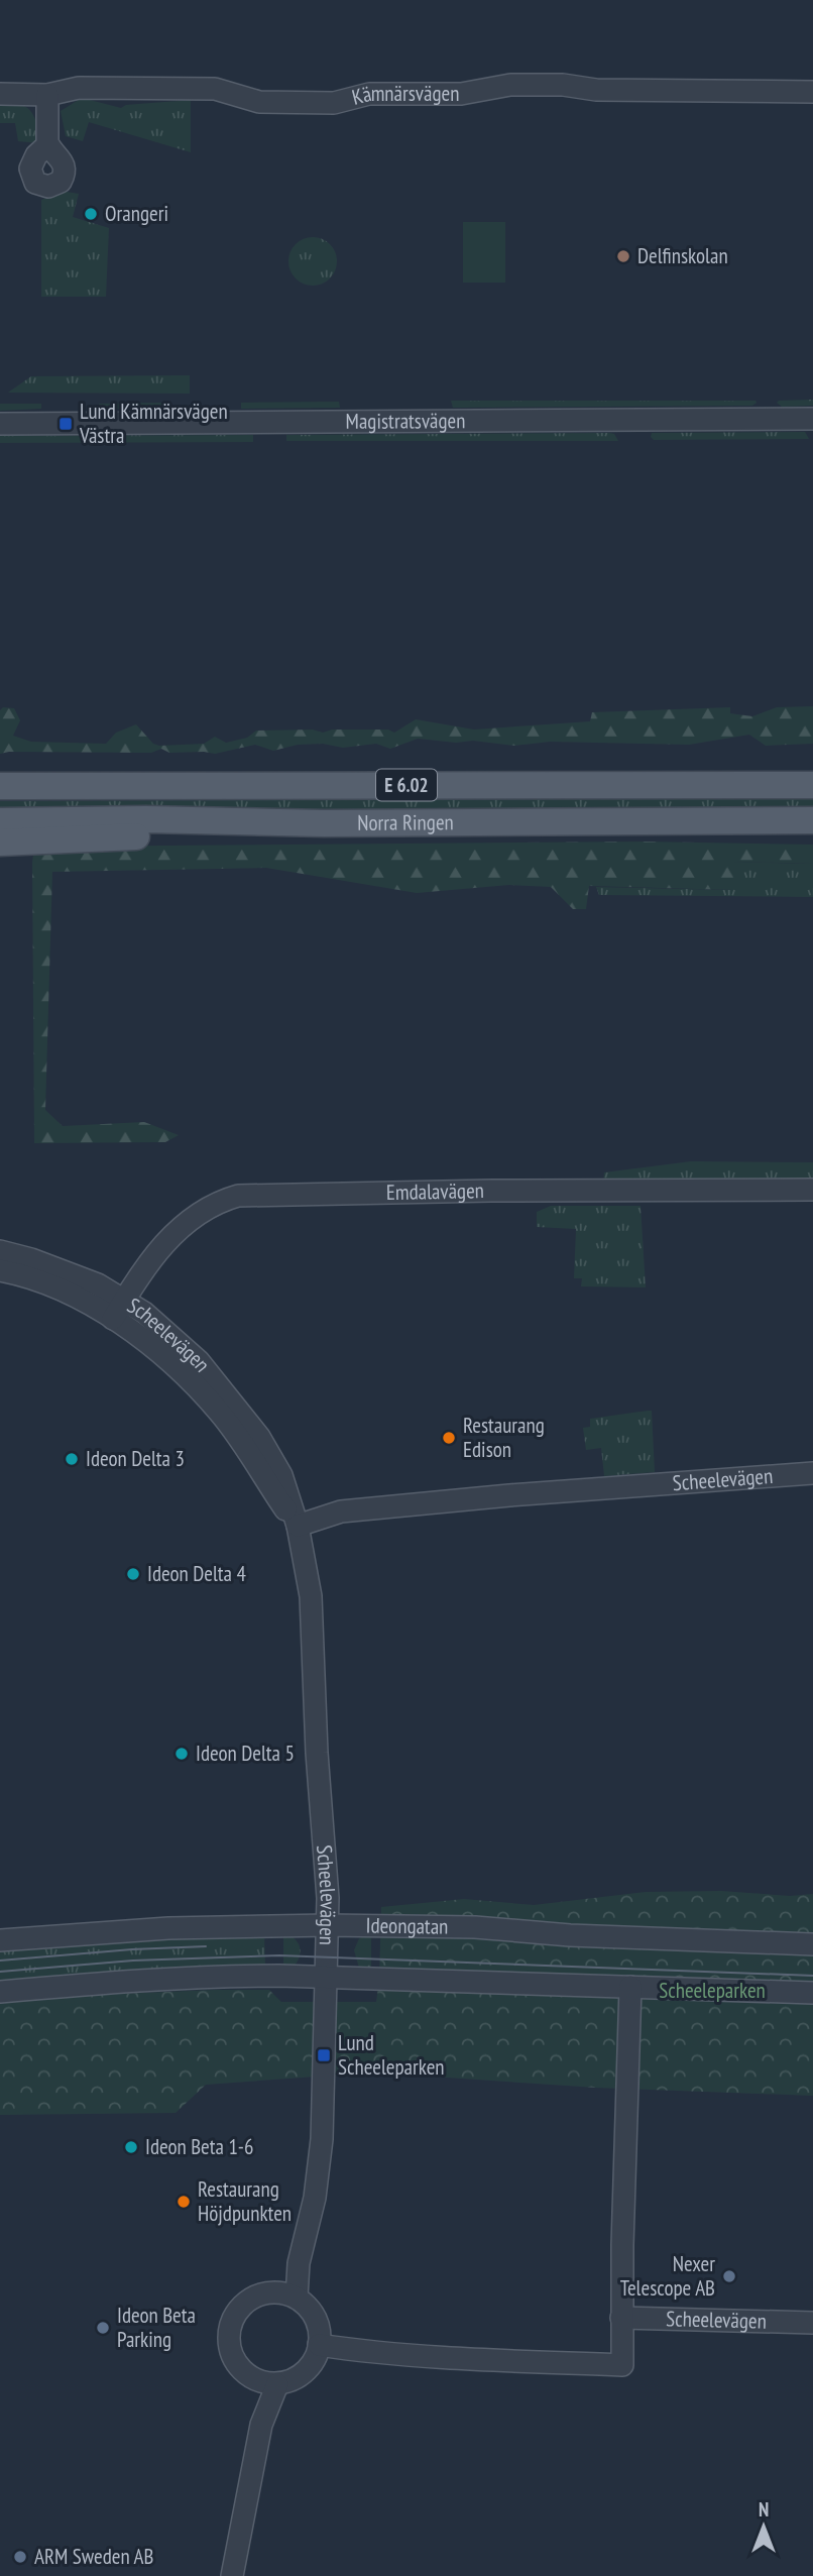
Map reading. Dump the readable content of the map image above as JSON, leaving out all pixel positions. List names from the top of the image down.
{
  "streets": {
    "main road": ["E 6.02", "Norra Ringen"],
    "street": [
      "Kämnärsvägen",
      "Magistratsvägen",
      "Emdalavägen",
      "Scheelevägen",
      "Ideongatan"
    ]
  },
  "crossings": [
    ["Emdalavägen", "Scheelevägen"],
    ["Scheelevägen", "Ideongatan"]
  ],
  "parks": ["Scheeleparken"],
  "places": {
    "other": [
      "Orangeri",
      "Delfinskolan",
      "Restaurang Edison",
      "Ideon Delta 3",
      "Ideon Delta 4",
      "Ideon Delta 5",
      "Ideon Beta 1-6",
      "Restaurang Höjdpunkten",
      "Nexer Telescope AB",
      "Ideon Beta Parking",
      "ARM Sweden AB"
    ],
    "transit": ["Lund Kämnärsvägen Västra", "Lund Scheeleparken"]
  },
  "north": "top"
}
